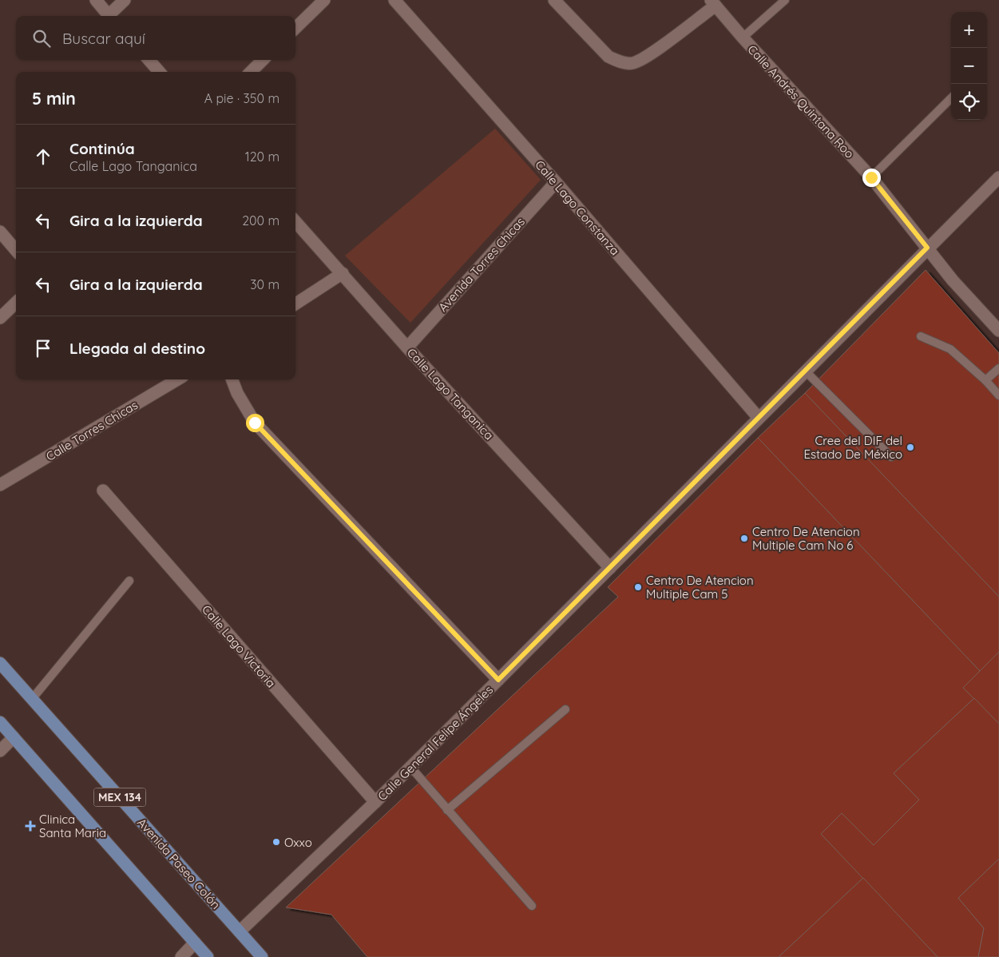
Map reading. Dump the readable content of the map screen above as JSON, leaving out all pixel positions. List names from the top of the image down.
{
  "streets": {
    "main road": ["MEX 134", "Avenida Paseo Colón"],
    "street": [
      "Calle Andrés Quintana Roo",
      "Calle Lago Constanza",
      "Avenida Torres Chicas",
      "Calle Lago Tanganica",
      "Calle Torres Chicas",
      "Calle Lago Victoria",
      "Calle General Felipe Ángeles"
    ]
  },
  "crossings": [
    ["Calle Andrés Quintana Roo", "Calle General Felipe Ángeles"],
    ["Calle Lago Constanza", "Avenida Torres Chicas"],
    ["Calle Lago Constanza", "Calle General Felipe Ángeles"],
    ["Avenida Torres Chicas", "Calle Lago Tanganica"],
    ["Calle Lago Tanganica", "Calle General Felipe Ángeles"],
    ["Calle Lago Victoria", "Calle General Felipe Ángeles"],
    ["Calle General Felipe Ángeles", "Avenida Paseo Colón"]
  ],
  "places": {
    "other": [
      "Cree del DIF del Estado De México",
      "Centro De Atencion Multiple Cam No 6",
      "Centro De Atencion Multiple Cam 5",
      "Oxxo"
    ],
    "health": ["Clinica Santa Maria"]
  },
  "page": {
    "map_buttons": ["+", "−"],
    "search": "Buscar aquí",
    "heading": ["5 min", "A pie · 350 m"],
    "list": [
      ["Continúa", "Calle Lago Tanganica", "120 m"],
      ["Gira a la izquierda", "200 m"],
      ["Gira a la izquierda", "30 m"],
      "Llegada al destino"
    ]
  }
}
